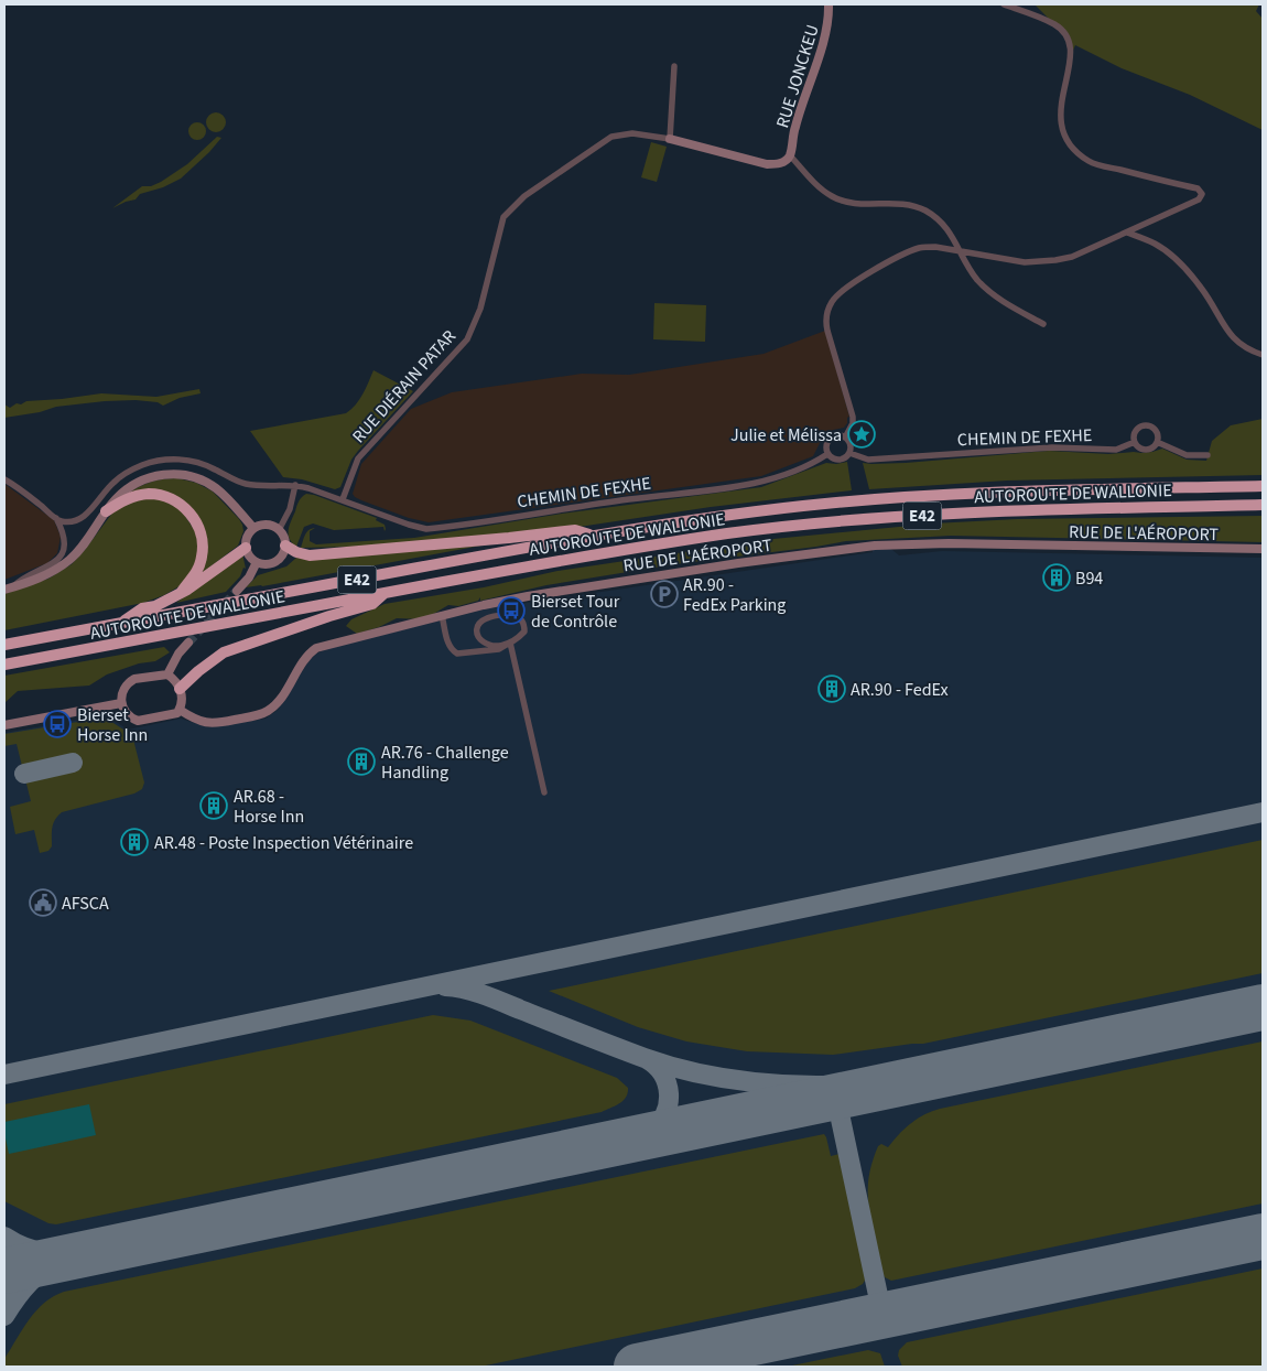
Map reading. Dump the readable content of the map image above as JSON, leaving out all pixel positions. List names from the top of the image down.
{
  "streets": {
    "highway": ["AUTOROUTE DE WALLONIE", "E42"],
    "street": [
      "RUE JONCKEU",
      "RUE DIÉRAIN PATAR",
      "CHEMIN DE FEXHE",
      "RUE DE L'AÉROPORT"
    ]
  },
  "crossings": [
    ["RUE JONCKEU", "RUE DIÉRAIN PATAR"],
    ["RUE DIÉRAIN PATAR", "CHEMIN DE FEXHE"]
  ],
  "places": {
    "place": ["Julie et Mélissa"],
    "building": [
      "B94",
      "AR.90 - FedEx",
      "AR.76 - Challenge Handling",
      "AR.68 - Horse Inn",
      "AR.48 - Poste Inspection Vétérinaire"
    ],
    "parking": ["AR.90 - FedEx Parking"],
    "bus stop": ["Bierset Tour de Contrôle", "Bierset Horse Inn"],
    "public building": ["AFSCA"]
  }
}
